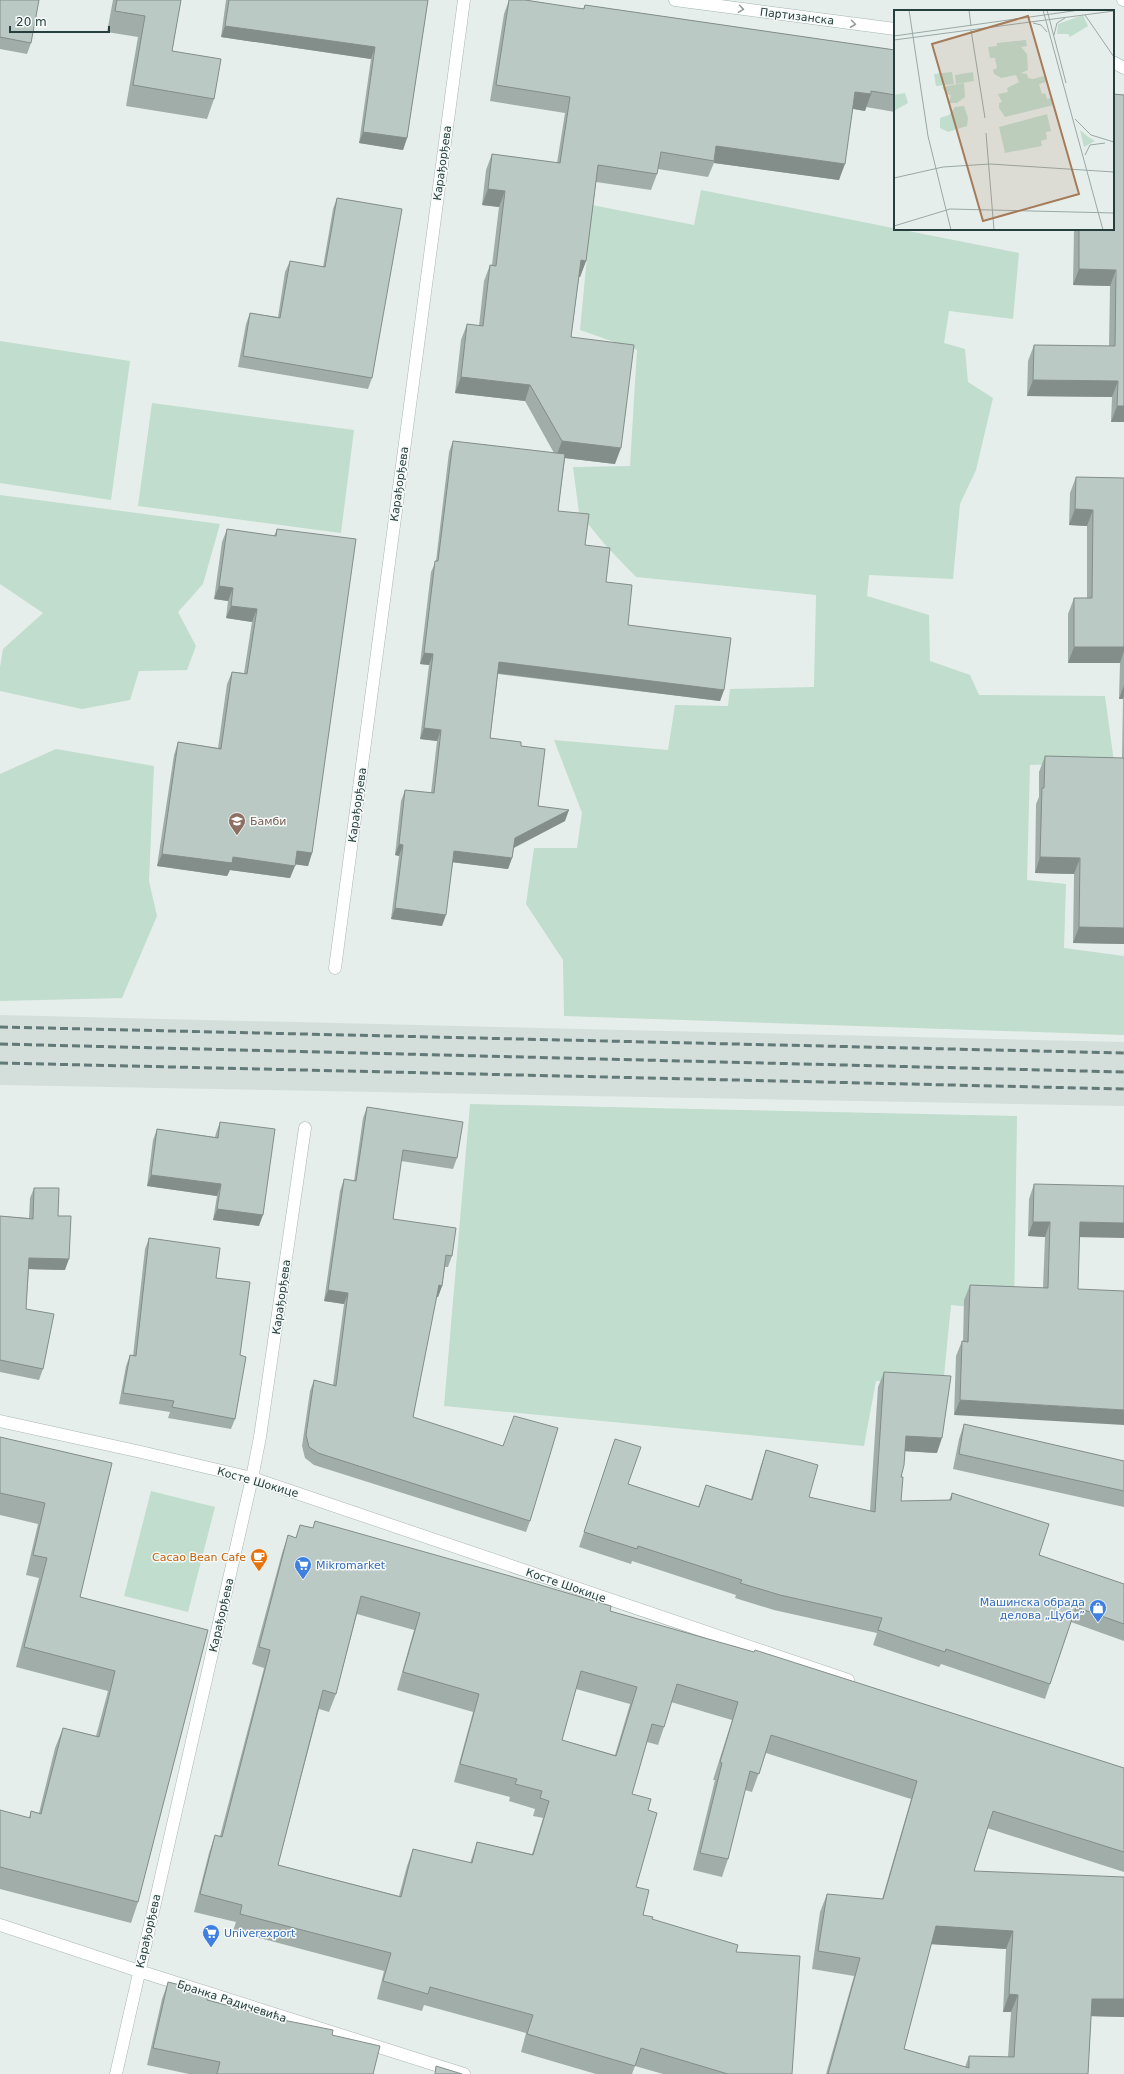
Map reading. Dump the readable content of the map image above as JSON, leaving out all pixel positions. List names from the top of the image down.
{
  "streets": {
    "street": [
      "Партизанска",
      "Карађорђева",
      "Косте Шокице",
      "Бранка Радичевића"
    ]
  },
  "crossings": [
    ["Карађорђева", "Косте Шокице"],
    ["Карађорђева", "Бранка Радичевића"]
  ],
  "one_way": ["Партизанска"],
  "places": {
    "school or university": ["Бамби"],
    "cafe": ["Cacao Bean Cafe"],
    "supermarket": ["Mikromarket", "Univerexport"],
    "shop": ["Машинска обрада делова „Цуби”"]
  },
  "scale_bar": "20 m"
}
